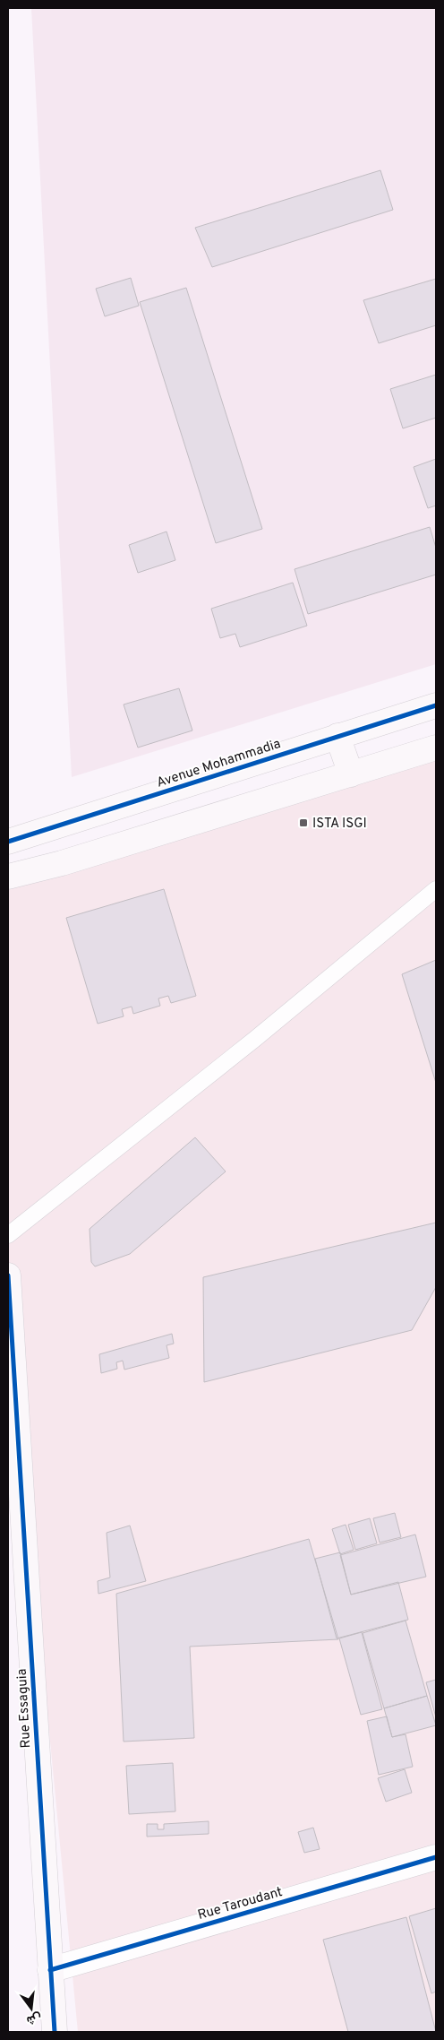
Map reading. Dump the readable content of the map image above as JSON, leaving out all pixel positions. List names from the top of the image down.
{
  "streets": {
    "street": ["Avenue Mohammadia", "Rue Essaguia", "Rue Taroudant"]
  },
  "crossings": [
    ["Rue Essaguia", "Rue Taroudant"]
  ],
  "places": {
    "transit": ["ISTA ISGI"]
  },
  "north": "bottom"
}
